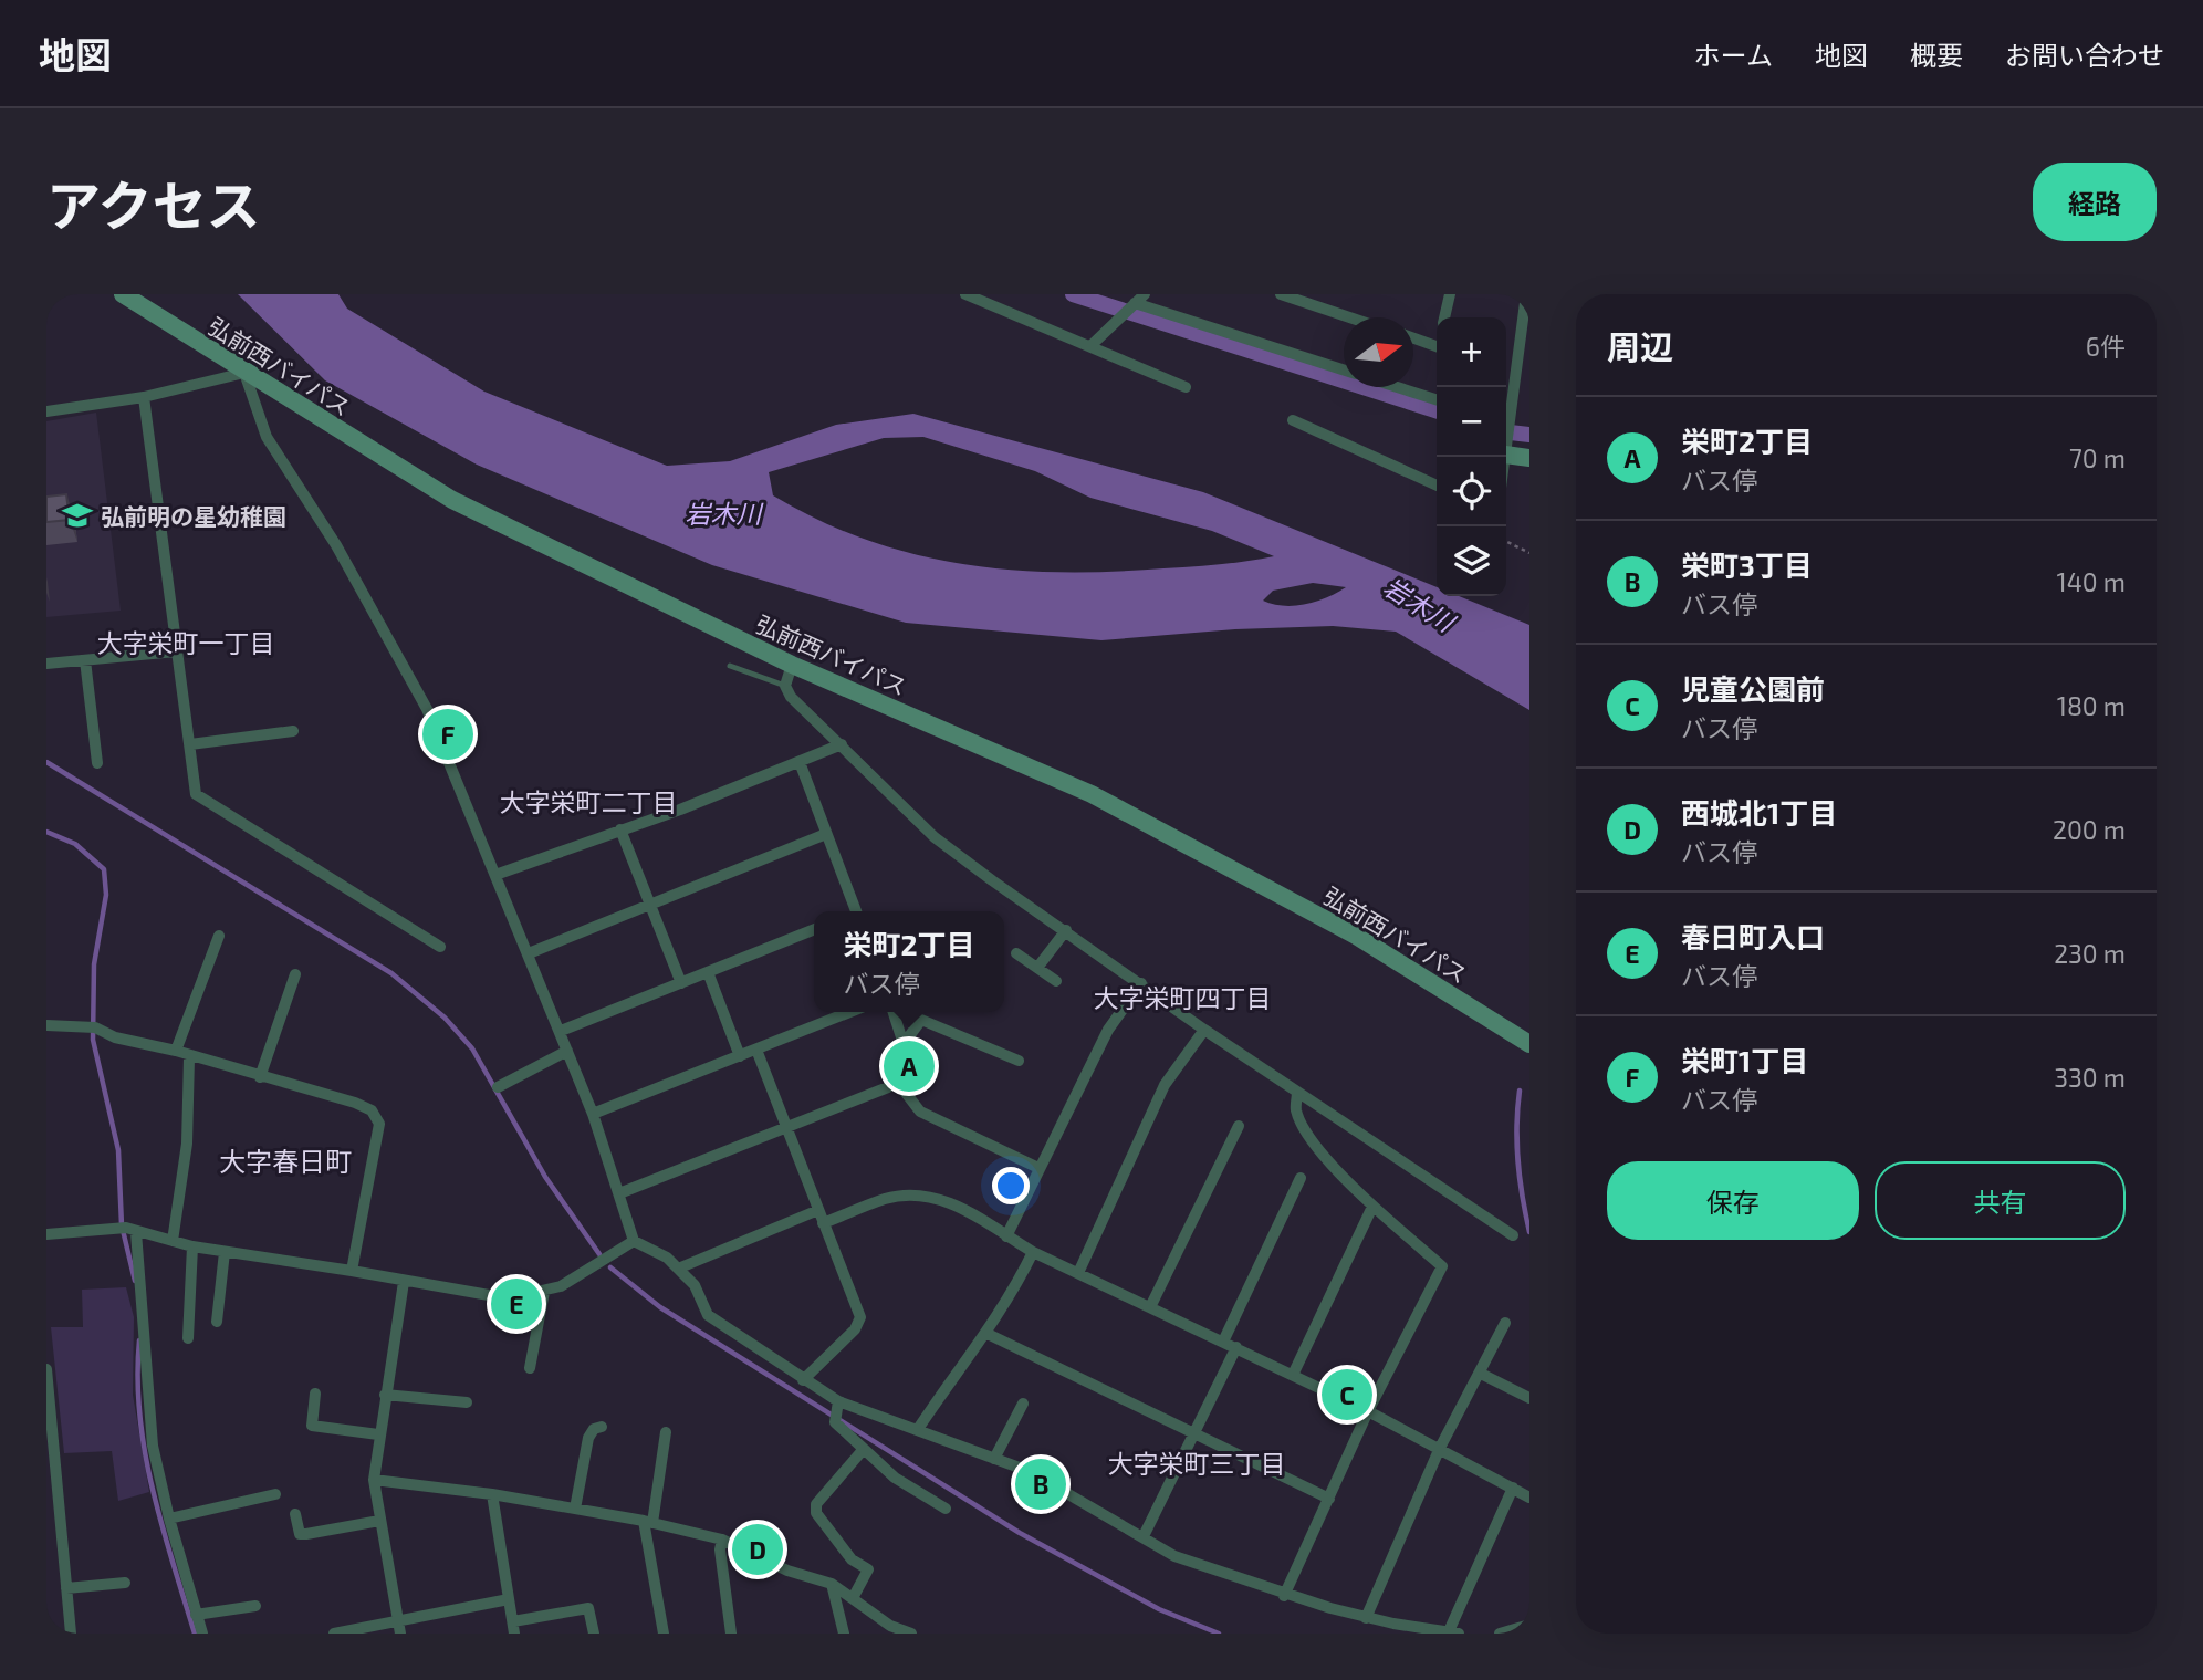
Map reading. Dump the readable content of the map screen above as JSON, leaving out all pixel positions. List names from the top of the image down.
{
  "streets": {
    "street": ["弘前西バイパス"]
  },
  "districts": [
    "大字栄町一丁目",
    "大字栄町二丁目",
    "大字栄町四丁目",
    "大字春日町",
    "大字栄町三丁目"
  ],
  "water": ["岩木川"],
  "places": {
    "school or university": ["弘前明の星幼稚園"]
  },
  "north": "right",
  "page": {
    "header": "地図",
    "nav": [
      "ホーム",
      "地図",
      "概要",
      "お問い合わせ"
    ],
    "title": "アクセス",
    "buttons": [
      "経路",
      ["保存", "共有"]
    ],
    "heading": ["周辺", "6件"],
    "map_buttons": ["+", "−"],
    "list": [
      {
        "mark": "A",
        "name": "栄町2丁目",
        "note": "バス停",
        "value": "70 m"
      },
      {
        "mark": "B",
        "name": "栄町3丁目",
        "note": "バス停",
        "value": "140 m"
      },
      {
        "mark": "C",
        "name": "児童公園前",
        "note": "バス停",
        "value": "180 m"
      },
      {
        "mark": "D",
        "name": "西城北1丁目",
        "note": "バス停",
        "value": "200 m"
      },
      {
        "mark": "E",
        "name": "春日町入口",
        "note": "バス停",
        "value": "230 m"
      },
      {
        "mark": "F",
        "name": "栄町1丁目",
        "note": "バス停",
        "value": "330 m"
      }
    ],
    "pins": [
      "F",
      "A",
      "E",
      "C",
      "B",
      "D"
    ],
    "popup": ["栄町2丁目", "バス停"]
  }
}
